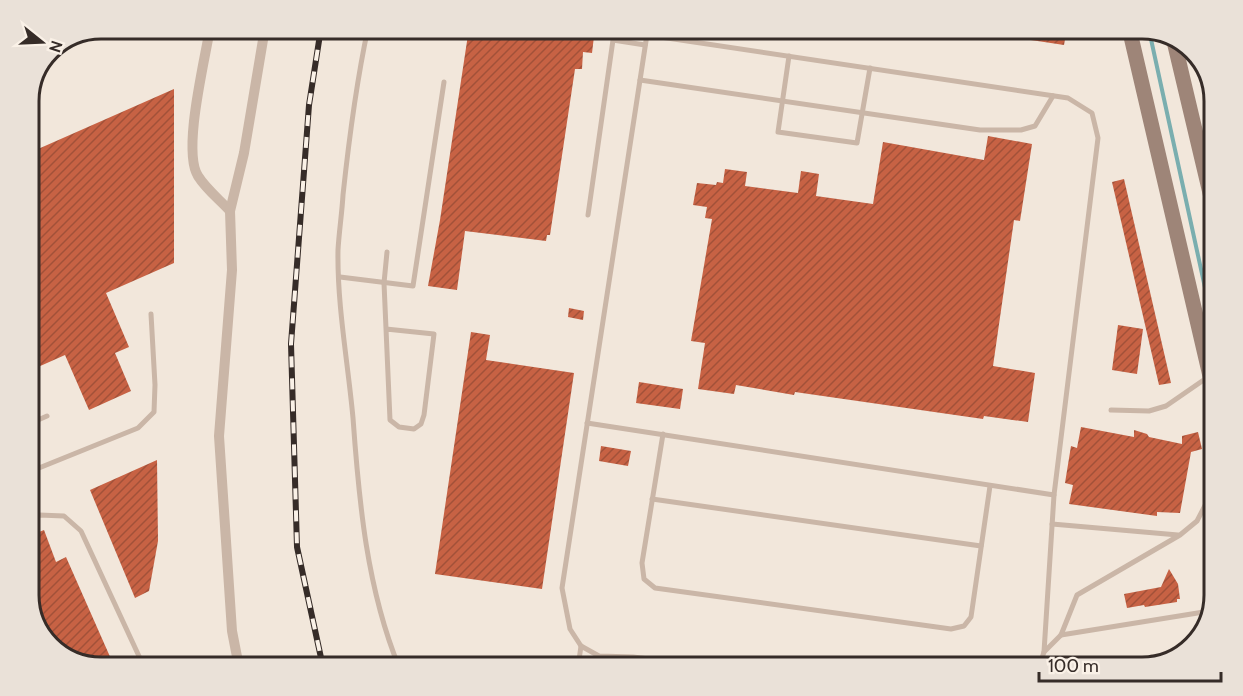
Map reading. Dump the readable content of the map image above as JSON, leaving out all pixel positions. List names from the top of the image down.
{
  "scale_bar": "100 m",
  "north": "right"
}
